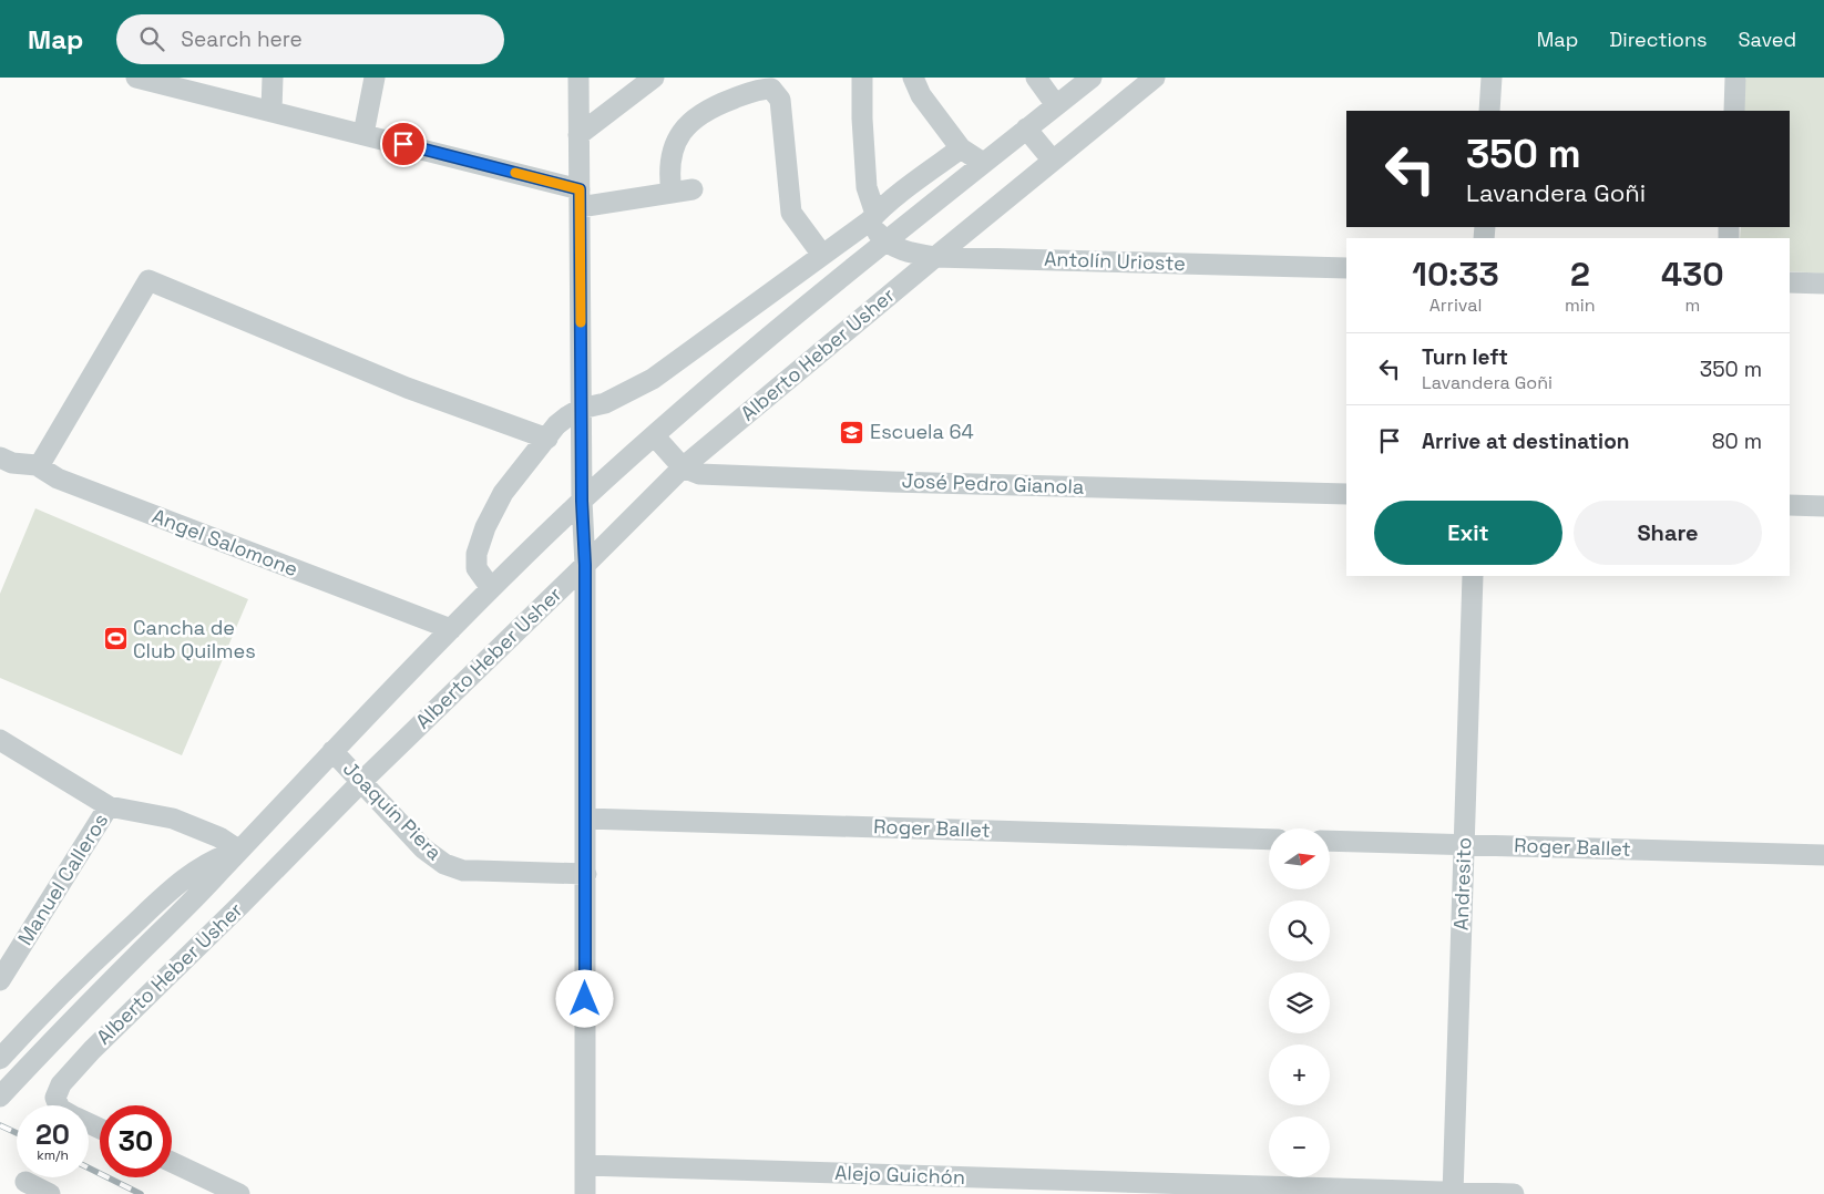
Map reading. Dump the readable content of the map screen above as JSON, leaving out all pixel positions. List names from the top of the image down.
{
  "streets": {
    "street": [
      "Antolín Urioste",
      "Alberto Heber Usher",
      "José Pedro Gianola",
      "Angel Salomone",
      "Joaquín Piera",
      "Roger Ballet",
      "Manuel Calleros",
      "Andresito",
      "Alejo Guichón"
    ]
  },
  "crossings": [
    ["Antolín Urioste", "Alberto Heber Usher"],
    ["Alberto Heber Usher", "José Pedro Gianola"],
    ["Alberto Heber Usher", "Angel Salomone"],
    ["Alberto Heber Usher", "Joaquín Piera"],
    ["Roger Ballet", "Andresito"],
    ["Andresito", "Alejo Guichón"]
  ],
  "places": {
    "school or university": ["Escuela 64"],
    "sports": ["Cancha de Club Quilmes"]
  },
  "north": "right",
  "page": {
    "header": "Map",
    "search": "Search here",
    "nav": ["Map", "Directions", "Saved"],
    "turn": ["350 m", "Lavandera Goñi"],
    "eta": [
      "10:33",
      "Arrival",
      "2",
      "min",
      "430",
      "m"
    ],
    "list": [
      {
        "name": "Turn left",
        "note": "Lavandera Goñi",
        "value": "350 m"
      },
      {
        "name": "Arrive at destination",
        "value": "80 m"
      }
    ],
    "buttons": ["Exit", "Share"],
    "map_buttons": ["+", "−"],
    "speed": "20 km/h",
    "limit": "30"
  }
}
